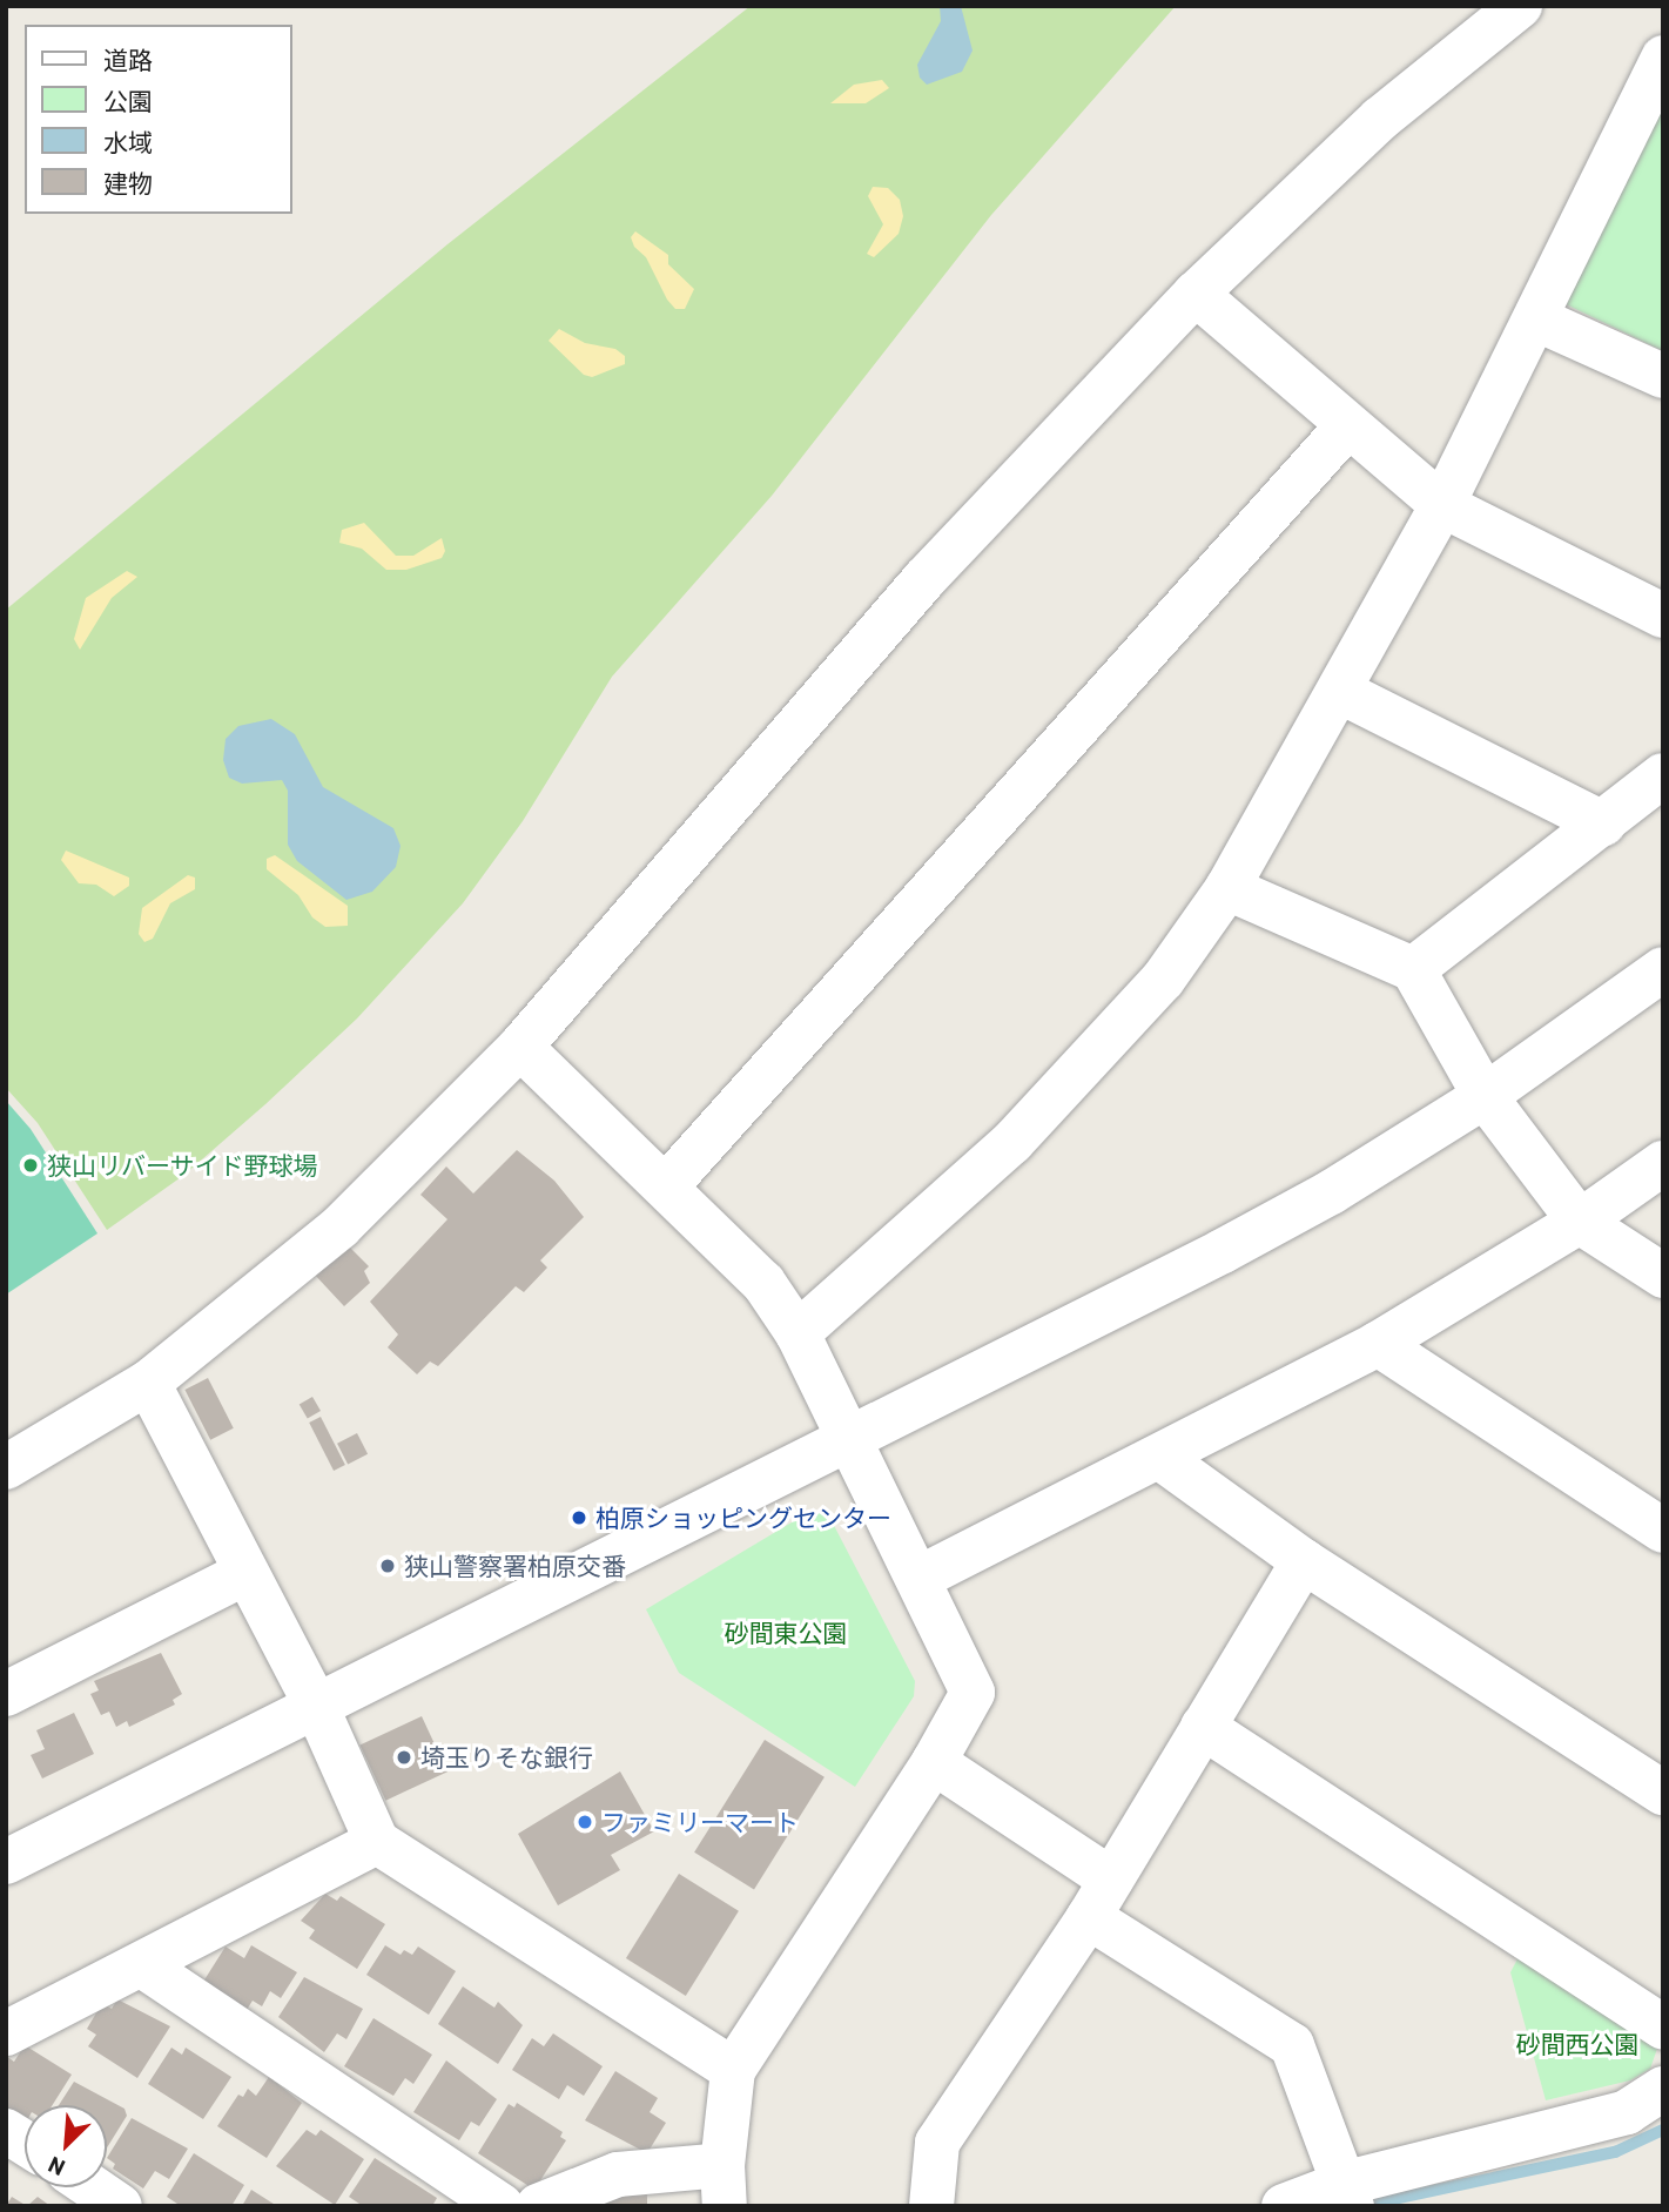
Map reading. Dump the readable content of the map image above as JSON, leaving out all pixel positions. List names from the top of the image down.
{
  "parks": ["砂間東公園", "砂間西公園"],
  "places": [
    "狭山リバーサイド野球場",
    "柏原ショッピングセンター",
    "狭山警察署柏原交番",
    "埼玉りそな銀行",
    "ファミリーマート"
  ],
  "legend": [
    "道路",
    "公園",
    "水域",
    "建物"
  ],
  "north": "bottom left"
}
